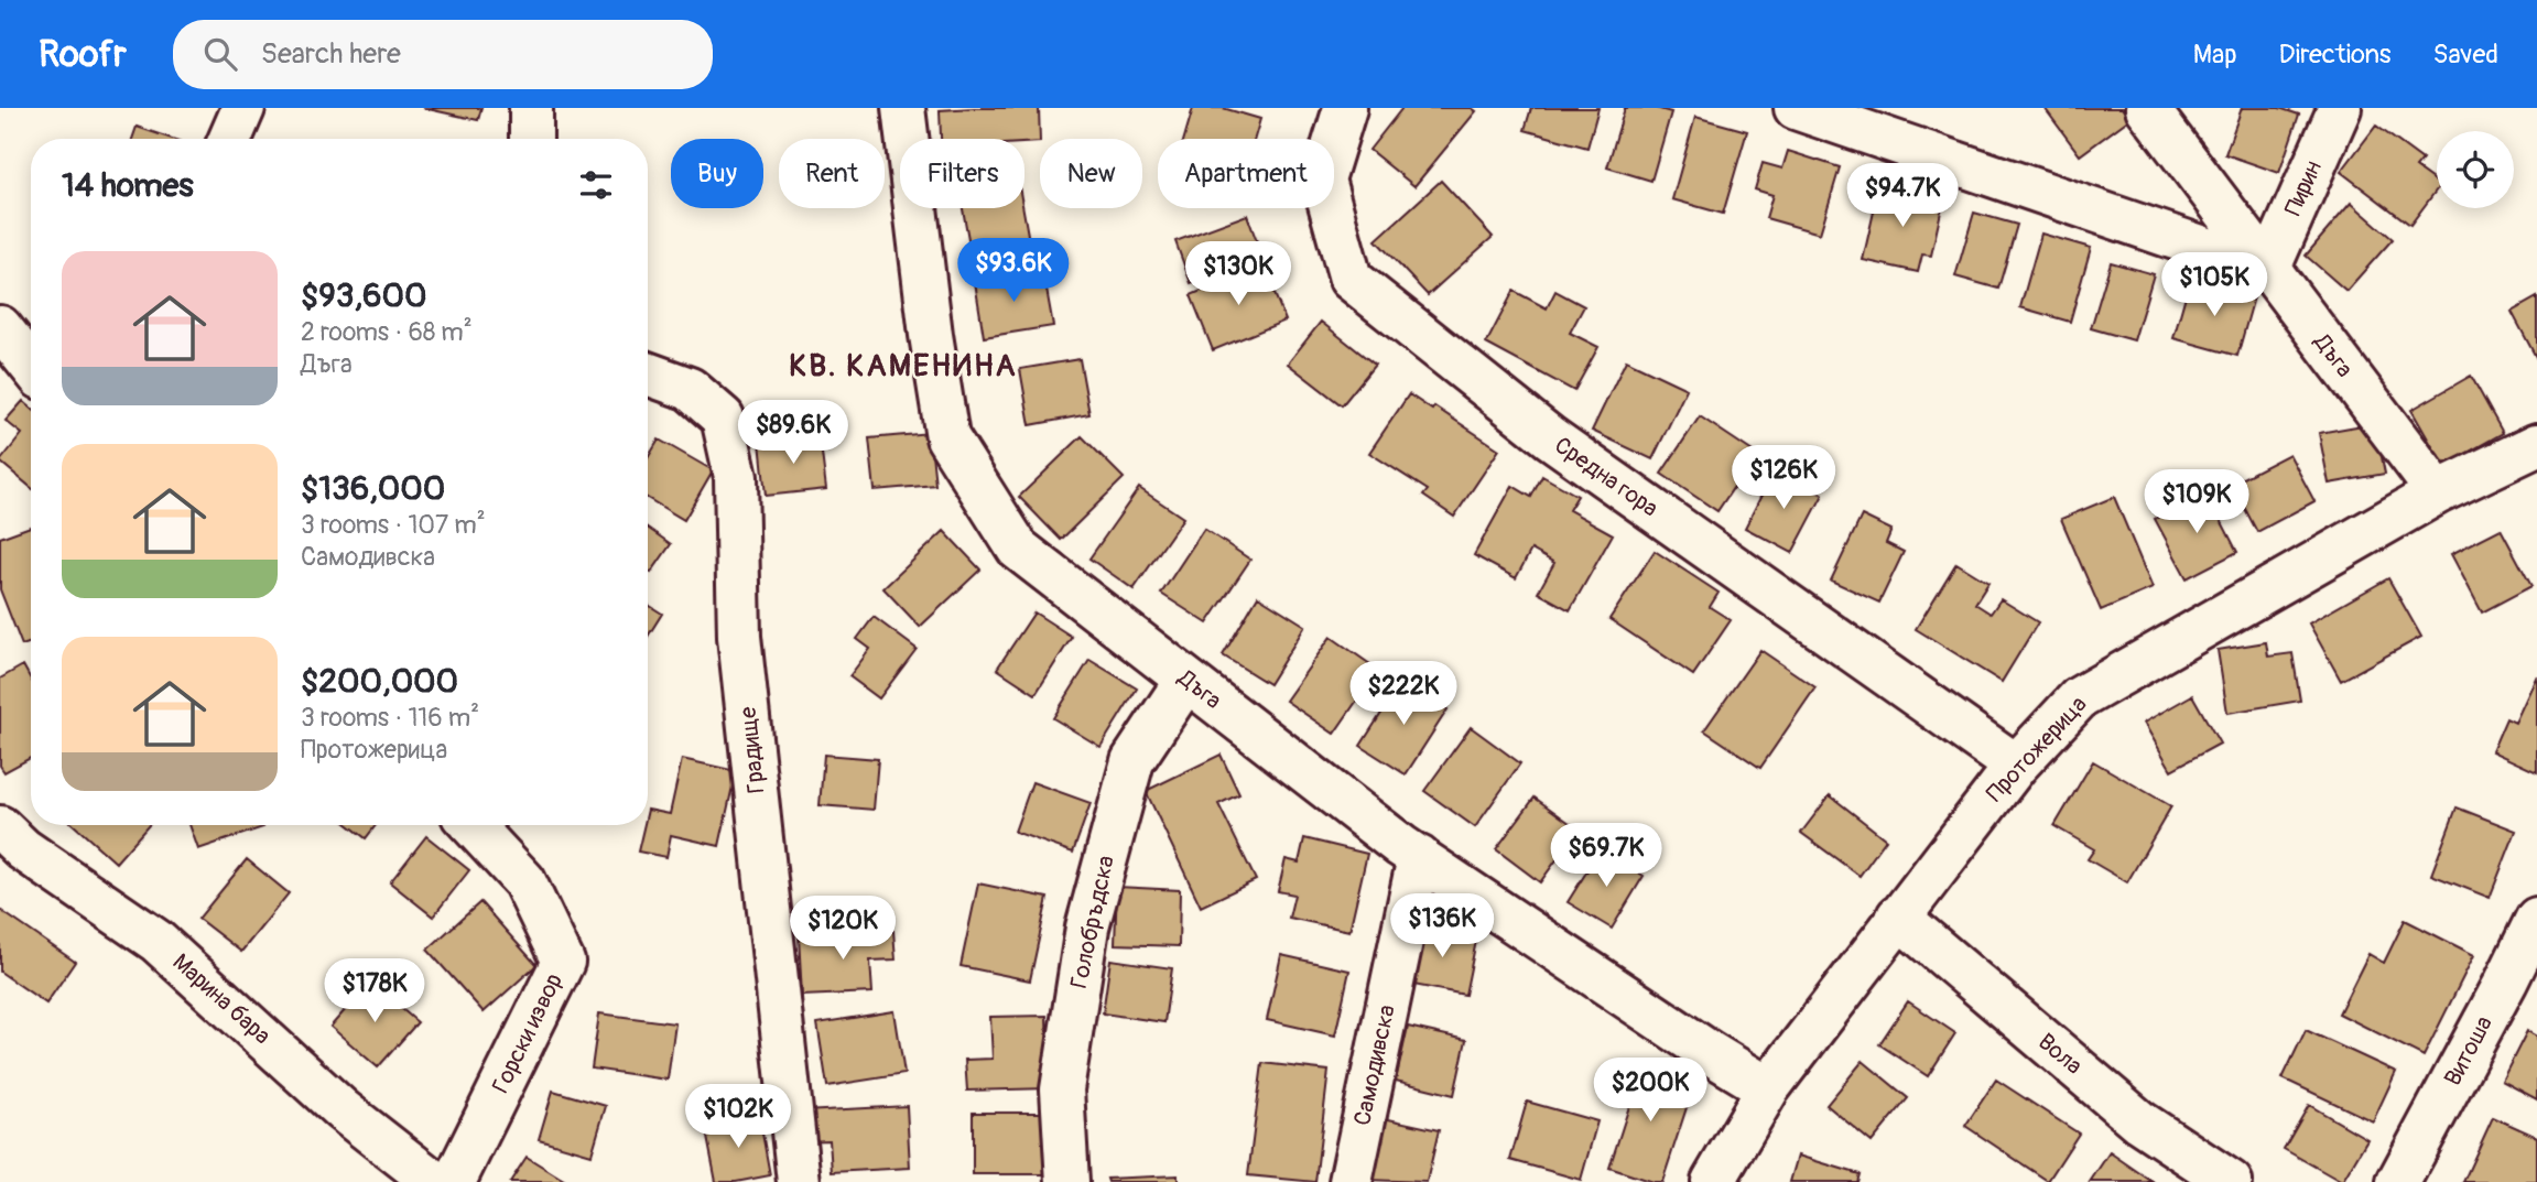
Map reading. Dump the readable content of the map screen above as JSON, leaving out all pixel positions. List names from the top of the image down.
{
  "streets": {
    "street": [
      "Пирин",
      "Дъга",
      "Средна гора",
      "Протожерица",
      "Градище",
      "Голобръдска",
      "Марина бара",
      "Горски извор",
      "Витоша",
      "Вола",
      "Самодивска"
    ]
  },
  "crossings": [
    ["Пирин", "Дъга"],
    ["Дъга", "Протожерица"],
    ["Дъга", "Голобръдска"],
    ["Дъга", "Самодивска"],
    ["Средна гора", "Протожерица"],
    ["Протожерица", "Вола"]
  ],
  "districts": ["КВ. КАМЕНИНА"],
  "page": {
    "header": "Roofr",
    "search": "Search here",
    "nav": ["Map", "Directions", "Saved"],
    "chip": [
      "Buy",
      "Rent",
      "Filters",
      "New",
      "Apartment"
    ],
    "heading": "14 homes",
    "price": [
      "$94.7K",
      "$93.6K",
      "$130K",
      "$105K",
      "$89.6K",
      "$126K",
      "$109K",
      "$222K",
      "$69.7K",
      "$136K",
      "$120K",
      "$178K",
      "$200K",
      "$102K"
    ],
    "list": [
      {
        "name": "$93,600",
        "note": "2 rooms · 68 m² · Дъга"
      },
      {
        "name": "$136,000",
        "note": "3 rooms · 107 m² · Самодивска"
      },
      {
        "name": "$200,000",
        "note": "3 rooms · 116 m² · Протожерица"
      }
    ]
  }
}
